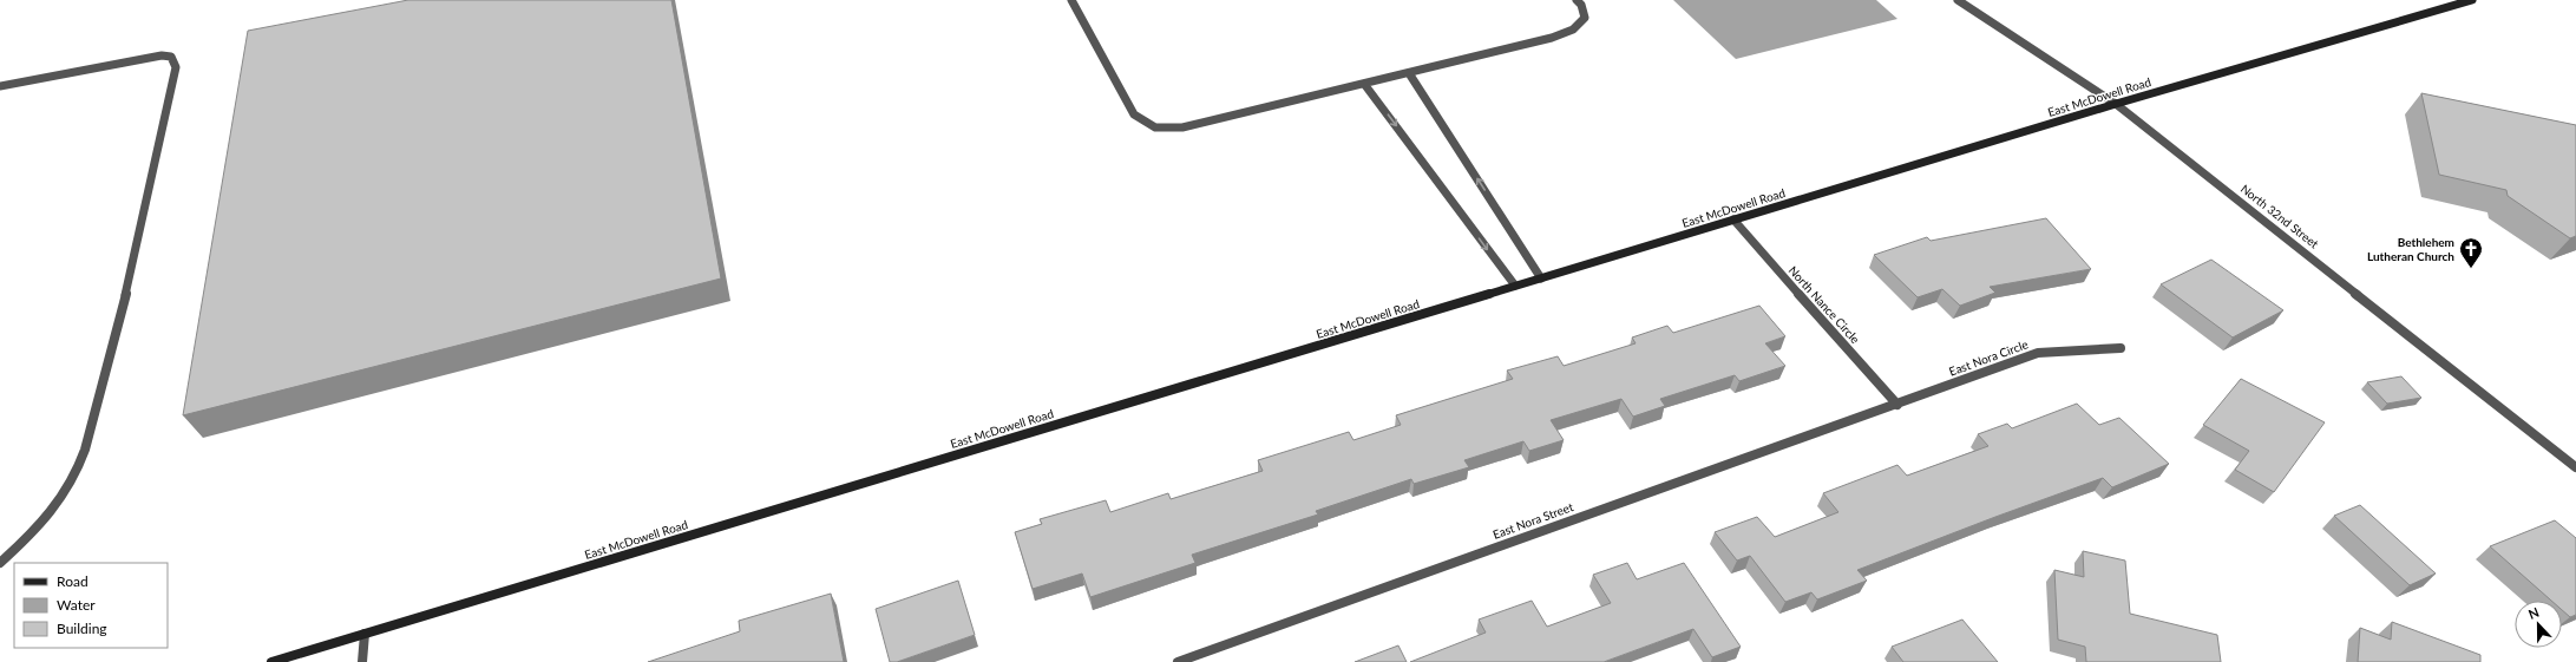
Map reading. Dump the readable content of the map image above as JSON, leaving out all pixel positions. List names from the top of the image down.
{
  "streets": {
    "main road": ["East McDowell Road"],
    "street": [
      "North 32nd Street",
      "North Nance Circle",
      "East Nora Circle",
      "East Nora Street"
    ]
  },
  "crossings": [
    ["East McDowell Road", "North 32nd Street"],
    ["East McDowell Road", "North Nance Circle"],
    ["North Nance Circle", "East Nora Circle"],
    ["North Nance Circle", "East Nora Street"],
    ["East Nora Circle", "East Nora Street"]
  ],
  "places": {
    "church": ["Bethlehem Lutheran Church"]
  },
  "legend": ["Road", "Water", "Building"],
  "north": "top"
}
